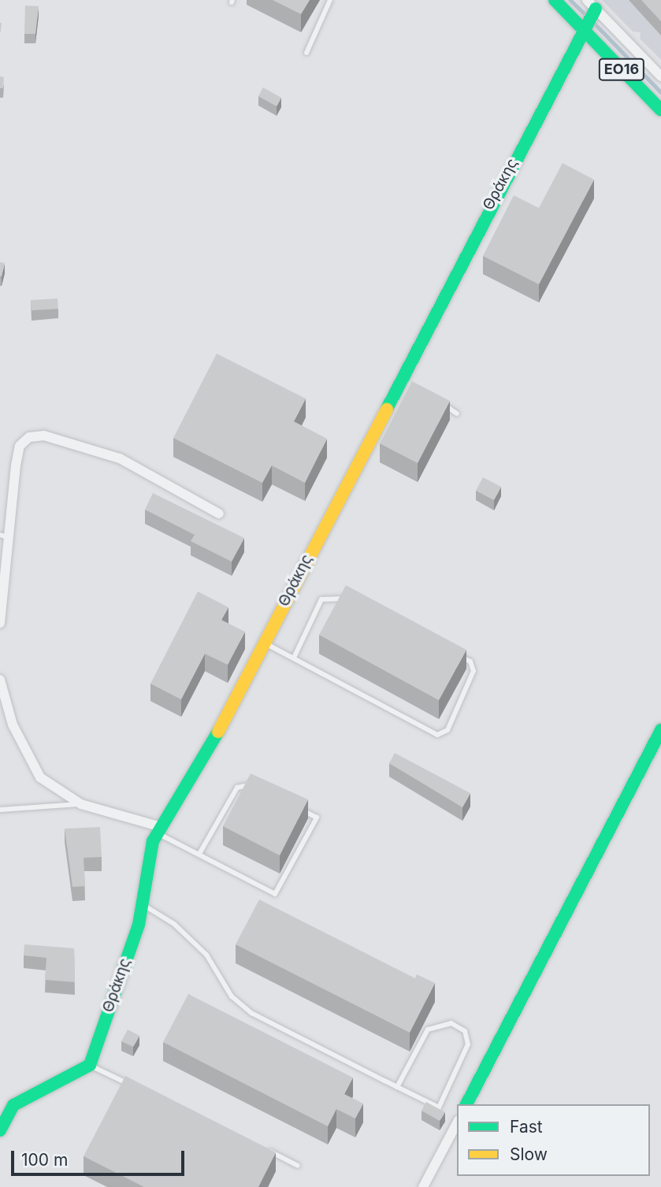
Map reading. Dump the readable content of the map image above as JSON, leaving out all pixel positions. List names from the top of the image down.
{
  "streets": {
    "street": ["ΕΟ16", "Θράκης"]
  },
  "crossings": [
    ["ΕΟ16", "Θράκης"]
  ],
  "legend": ["Fast", "Slow"],
  "scale_bar": "100 m"
}
